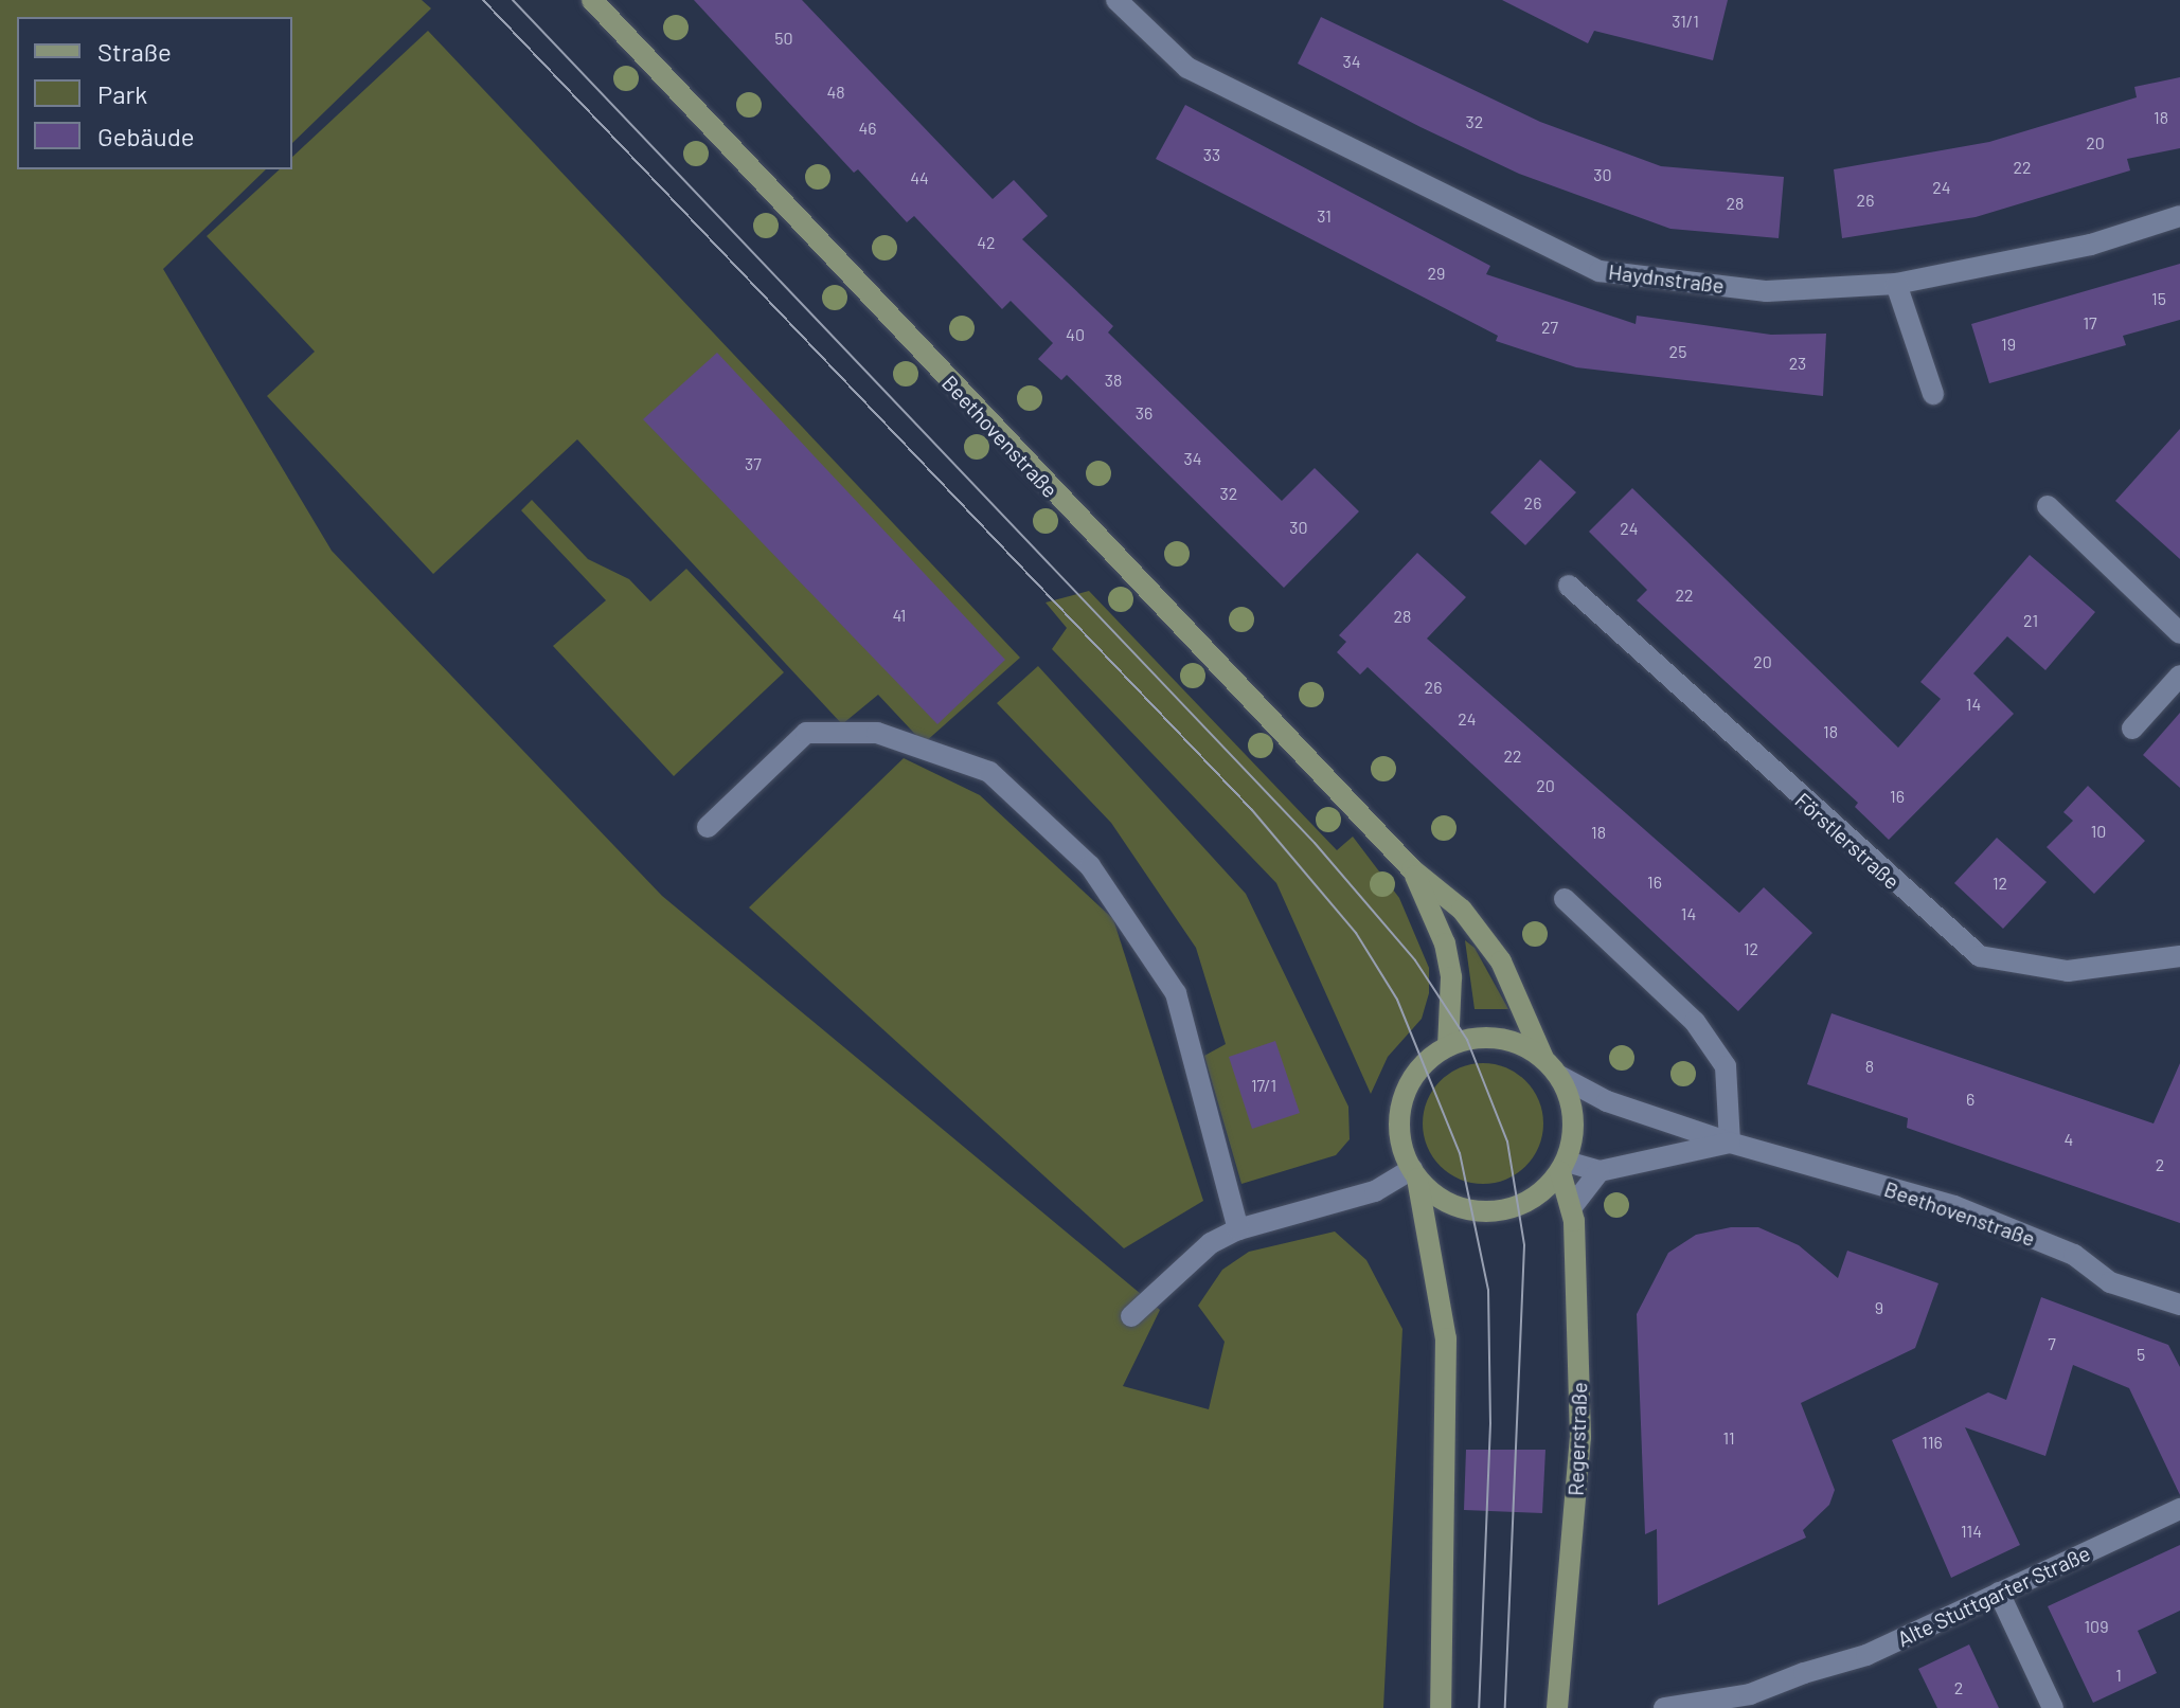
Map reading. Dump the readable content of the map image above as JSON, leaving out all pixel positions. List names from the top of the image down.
{
  "streets": {
    "main road": ["Beethovenstraße", "Regerstraße"],
    "street": ["Haydnstraße", "Förstlerstraße", "Alte Stuttgarter Straße"]
  },
  "crossings": [
    ["Beethovenstraße", "Regerstraße"]
  ],
  "house_numbers": [
    "31/1",
    "50",
    "34",
    "48",
    "18",
    "32",
    "46",
    "20",
    "33",
    "22",
    "30",
    "44",
    "24",
    "26",
    "28",
    "31",
    "42",
    "29",
    "15",
    "17",
    "27",
    "40",
    "19",
    "25",
    "23",
    "38",
    "36",
    "34",
    "37",
    "32",
    "26",
    "30",
    "24",
    "22",
    "41",
    "28",
    "21",
    "20",
    "26",
    "14",
    "24",
    "18",
    "22",
    "20",
    "16",
    "10",
    "18",
    "16",
    "12",
    "14",
    "12",
    "8",
    "17/1",
    "6",
    "4",
    "2",
    "9",
    "7",
    "5",
    "11",
    "116",
    "114",
    "109",
    "1",
    "2"
  ],
  "legend": ["Straße", "Park", "Gebäude"]
}
